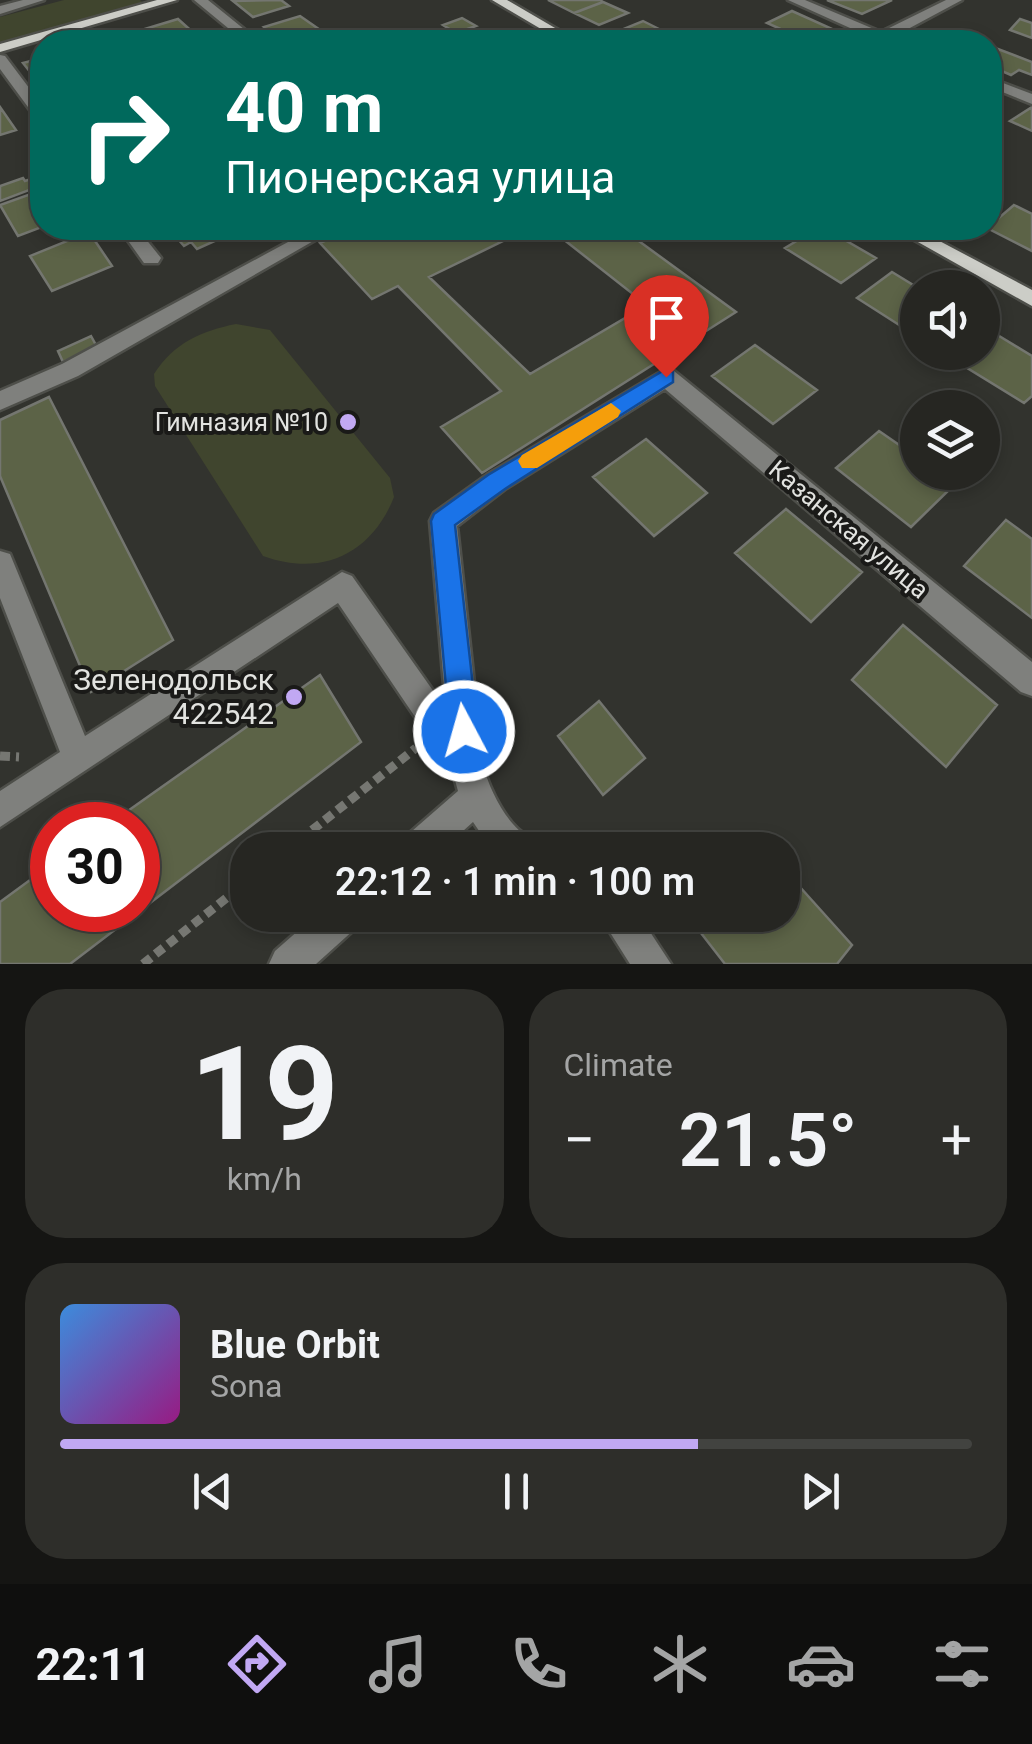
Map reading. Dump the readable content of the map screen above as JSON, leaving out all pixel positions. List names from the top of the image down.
{
  "streets": {
    "street": ["Казанская улица"]
  },
  "places": ["Гимназия №10", "Зеленодольск 422542"],
  "page": {
    "turn": ["40 m", "Пионерская улица"],
    "limit": "30",
    "trip": "22:12 · 1 min · 100 m",
    "tile": [
      ["19", "km/h"],
      "Climate"
    ],
    "heat": ["−", "21.5°", "+"],
    "song": ["Blue Orbit", "Sona"],
    "tabs": "22:11"
  }
}
